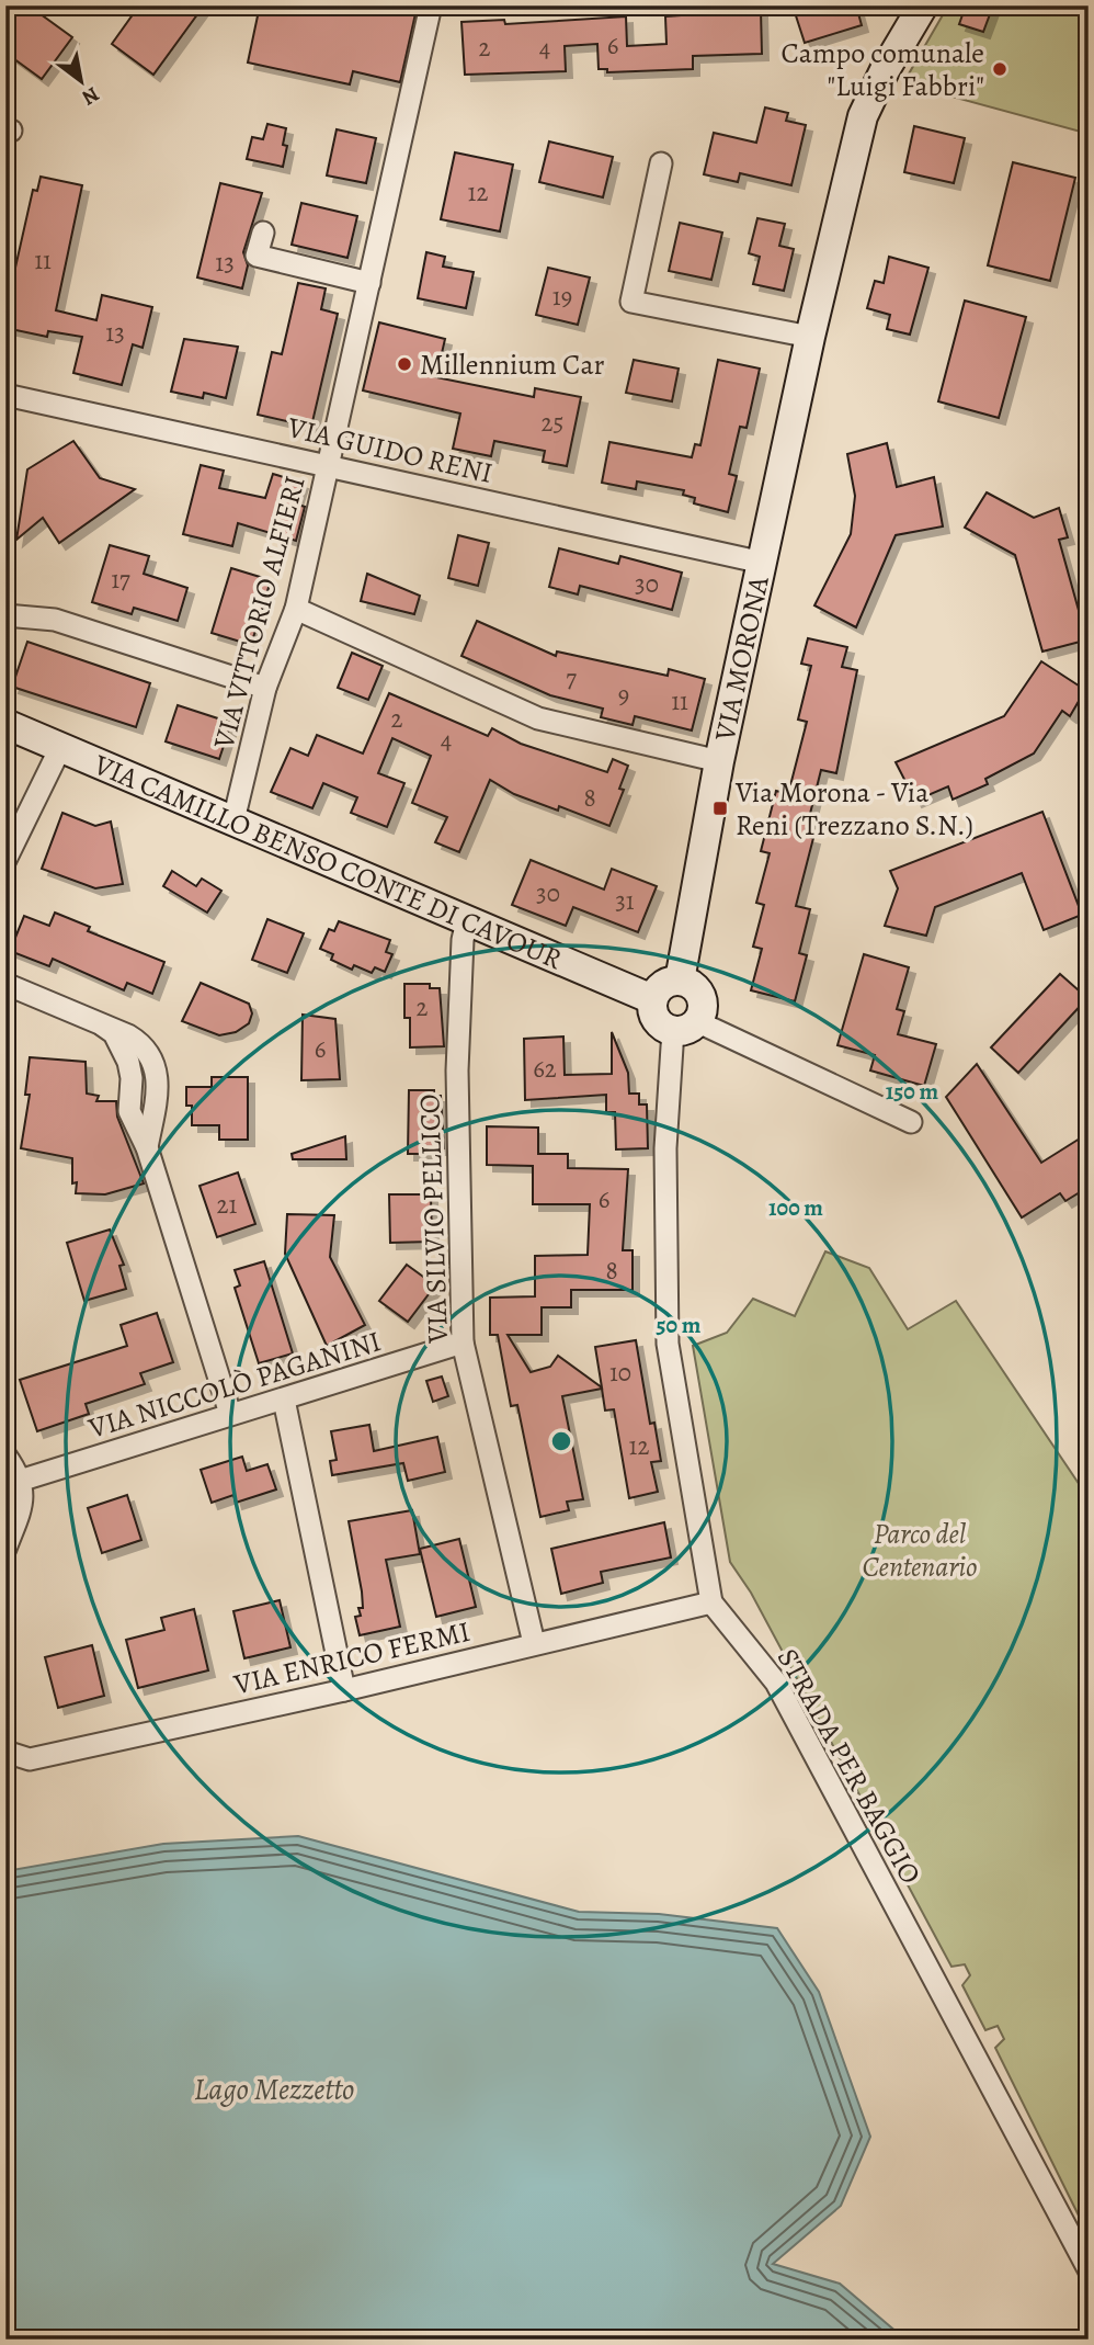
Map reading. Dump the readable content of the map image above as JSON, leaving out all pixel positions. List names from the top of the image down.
{
  "streets": {
    "main road": ["VIA MORONA", "VIA CAMILLO BENSO CONTE DI CAVOUR"],
    "street": [
      "VIA GUIDO RENI",
      "VIA VITTORIO ALFIERI",
      "VIA SILVIO PELLICO",
      "VIA NICCOLÒ PAGANINI",
      "VIA ENRICO FERMI",
      "STRADA PER BAGGIO"
    ]
  },
  "crossings": [
    ["VIA GUIDO RENI", "VIA VITTORIO ALFIERI"],
    ["VIA GUIDO RENI", "VIA MORONA"],
    ["VIA VITTORIO ALFIERI", "VIA CAMILLO BENSO CONTE DI CAVOUR"],
    ["VIA MORONA", "VIA CAMILLO BENSO CONTE DI CAVOUR"],
    ["VIA MORONA", "STRADA PER BAGGIO"],
    ["VIA CAMILLO BENSO CONTE DI CAVOUR", "VIA SILVIO PELLICO"],
    ["VIA CAMILLO BENSO CONTE DI CAVOUR", "STRADA PER BAGGIO"],
    ["VIA SILVIO PELLICO", "VIA NICCOLÒ PAGANINI"],
    ["VIA SILVIO PELLICO", "VIA ENRICO FERMI"],
    ["VIA ENRICO FERMI", "STRADA PER BAGGIO"]
  ],
  "water": ["Lago Mezzetto"],
  "parks": ["Parco del Centenario"],
  "places": {
    "other": ["Campo comunale \"Luigi Fabbri\"", "Millennium Car"],
    "transit": ["Via Morona - Via Reni (Trezzano S.N.)"]
  },
  "house_numbers": [
    "6",
    "2",
    "4",
    "12",
    "11",
    "13",
    "19",
    "13",
    "25",
    "17",
    "30",
    "7",
    "9",
    "11",
    "2",
    "4",
    "8",
    "30",
    "31",
    "2",
    "6",
    "62",
    "6",
    "21",
    "8",
    "10",
    "12"
  ],
  "north": "bottom right",
  "rings": ["150 m", "100 m", "50 m"]
}
